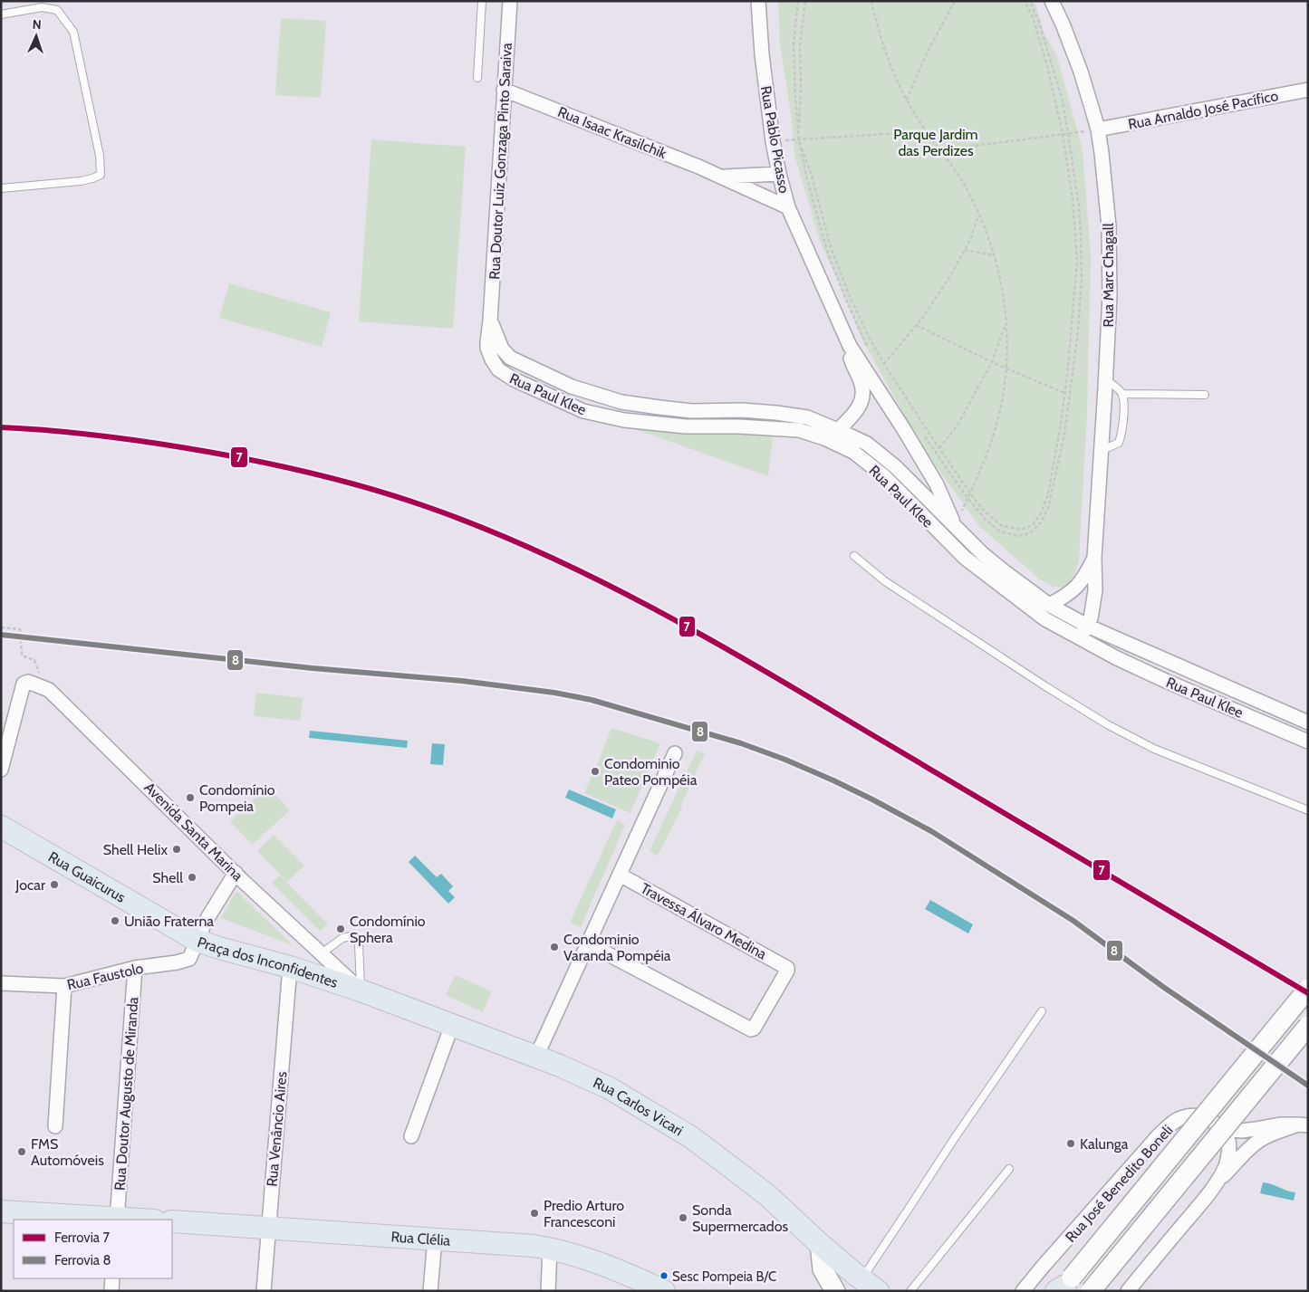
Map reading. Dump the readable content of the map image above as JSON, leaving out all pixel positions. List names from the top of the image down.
{
  "streets": {
    "main road": [
      "Rua Guaicurus",
      "Praça dos Inconfidentes",
      "Rua Carlos Vicari",
      "Rua Clélia"
    ],
    "street": [
      "Rua Arnaldo José Pacífico",
      "Rua Isaac Krasilchik",
      "Rua Pablo Picasso",
      "Rua Doutor Luiz Gonzaga Pinto Saraiva",
      "Rua Marc Chagall",
      "Rua Paul Klee",
      "Avenida Santa Marina",
      "Travessa Álvaro Medina",
      "Rua Faustolo",
      "Rua Doutor Augusto de Miranda",
      "Rua Venâncio Aires",
      "Rua José Benedito Boneli"
    ]
  },
  "crossings": [
    ["Rua Arnaldo José Pacífico", "Rua Marc Chagall"],
    ["Rua Isaac Krasilchik", "Rua Pablo Picasso"],
    ["Rua Isaac Krasilchik", "Rua Doutor Luiz Gonzaga Pinto Saraiva"],
    ["Rua Pablo Picasso", "Rua Paul Klee"],
    ["Rua Doutor Luiz Gonzaga Pinto Saraiva", "Rua Paul Klee"],
    ["Rua Marc Chagall", "Rua Paul Klee"],
    ["Avenida Santa Marina", "Praça dos Inconfidentes"],
    ["Avenida Santa Marina", "Rua Carlos Vicari"],
    ["Rua Guaicurus", "Praça dos Inconfidentes"],
    ["Rua Guaicurus", "Rua Faustolo"],
    ["Praça dos Inconfidentes", "Rua Faustolo"],
    ["Praça dos Inconfidentes", "Rua Carlos Vicari"],
    ["Praça dos Inconfidentes", "Rua Venâncio Aires"],
    ["Rua Faustolo", "Rua Doutor Augusto de Miranda"],
    ["Rua Venâncio Aires", "Rua Clélia"]
  ],
  "parks": ["Parque Jardim das Perdizes"],
  "places": [
    "Condominio Pateo Pompéia",
    "Condomínio Pompeia",
    "Shell Helix",
    "Shell",
    "Jocar",
    "União Fraterna",
    "Condomínio Sphera",
    "Condominio Varanda Pompéia",
    "Kalunga",
    "FMS Automóveis",
    "Predio Arturo Francesconi",
    "Sonda Supermercados",
    "Sesc Pompeia B/C"
  ],
  "lines": ["rail line 7", "rail line 8"],
  "legend": ["Ferrovia 7", "Ferrovia 8"],
  "north": "top"
}
